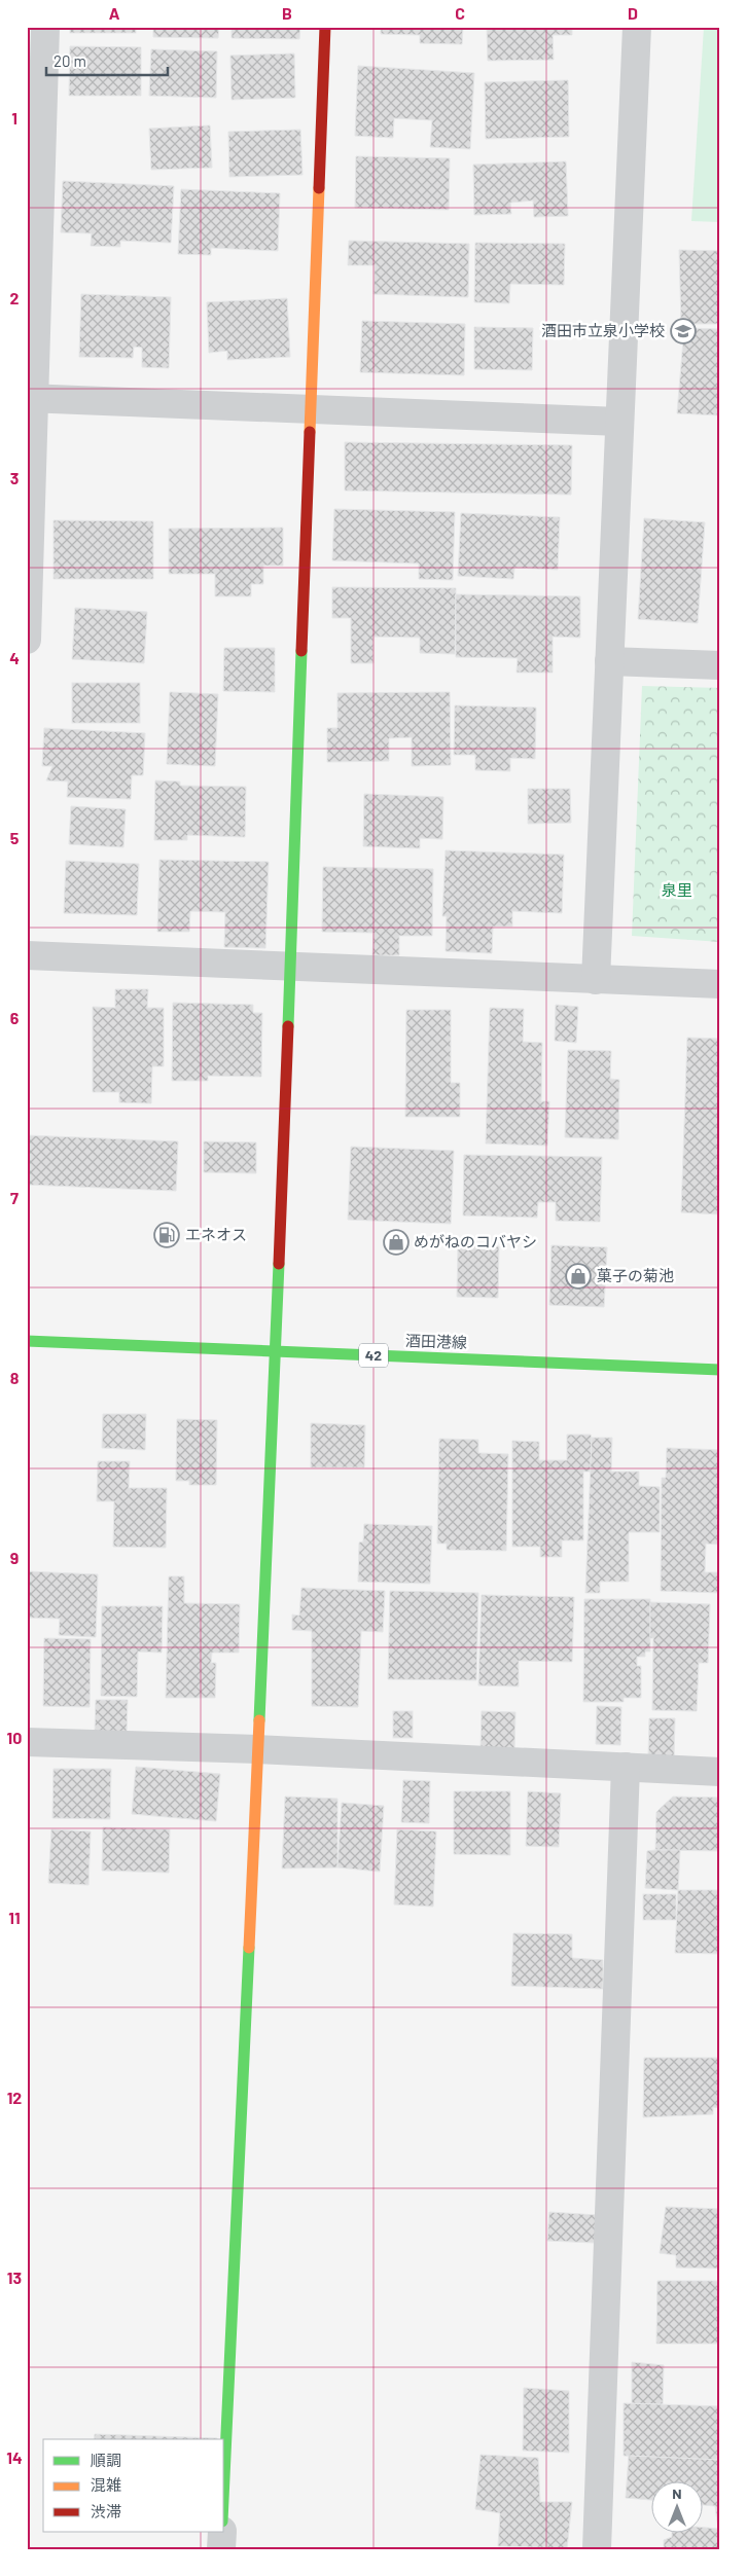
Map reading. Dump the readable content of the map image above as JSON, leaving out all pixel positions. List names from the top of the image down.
{
  "streets": {
    "street": ["酒田港線", "42"]
  },
  "parks": ["泉里"],
  "places": {
    "school or university": ["酒田市立泉小学校"],
    "fuel station": ["エネオス"],
    "shop": ["めがねのコバヤシ", "菓子の菊池"]
  },
  "legend": ["順調", "混雑", "渋滞"],
  "scale_bar": "20 m",
  "north": "top",
  "grid": {
    "columns": [
      "A",
      "B",
      "C",
      "D"
    ],
    "rows": [
      "1",
      "2",
      "3",
      "4",
      "5",
      "6",
      "7",
      "8",
      "9",
      "10",
      "11",
      "12",
      "13",
      "14"
    ]
  }
}
